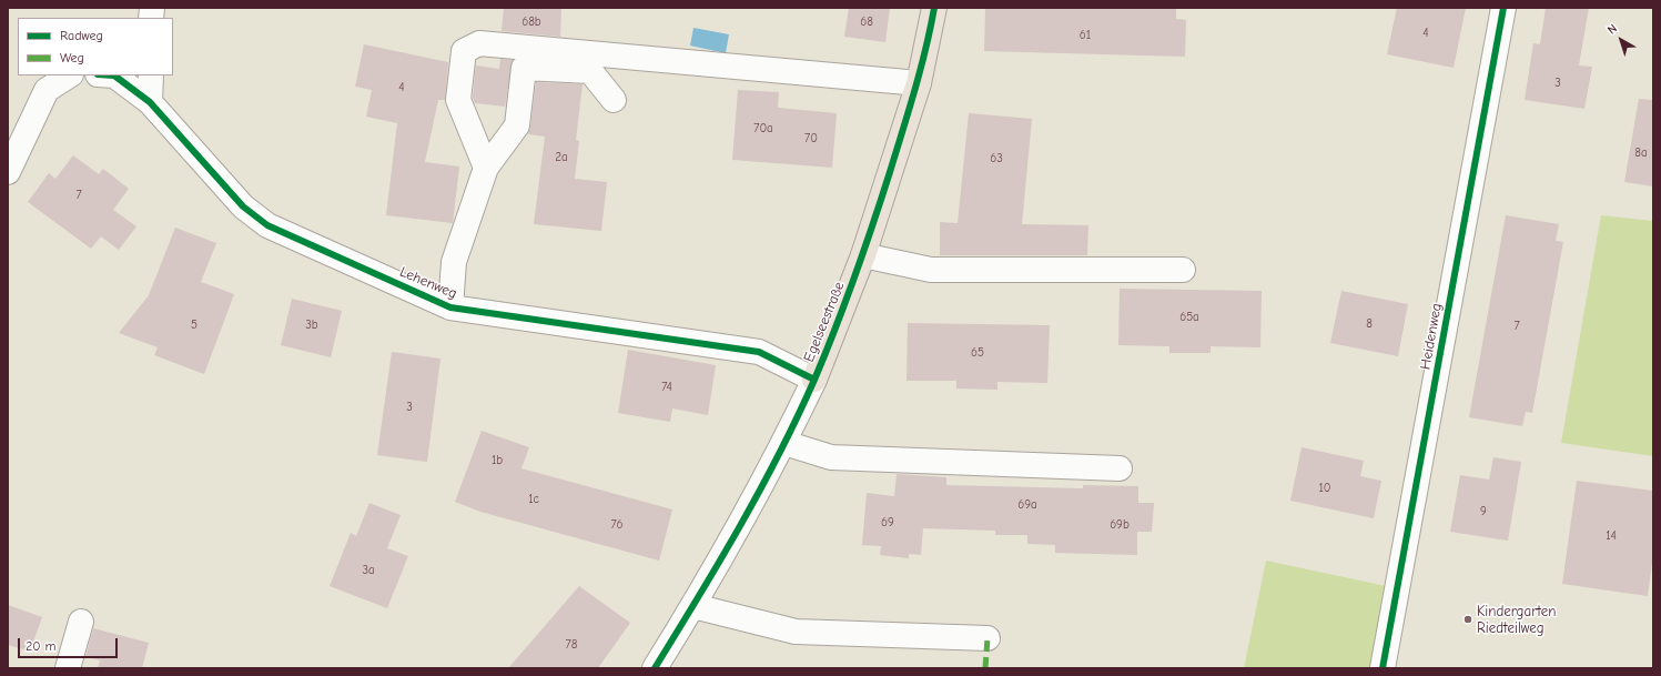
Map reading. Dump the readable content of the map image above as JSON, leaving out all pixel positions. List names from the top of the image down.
{
  "streets": {
    "main road": ["Egelseestraße"],
    "street": ["Lehenweg", "Heidenweg"]
  },
  "crossings": [
    ["Lehenweg", "Egelseestraße"]
  ],
  "places": ["Kindergarten Riedteilweg"],
  "house_numbers": [
    "68b",
    "68",
    "4",
    "61",
    "3",
    "4",
    "70a",
    "70",
    "8a",
    "2a",
    "63",
    "7",
    "65a",
    "8",
    "5",
    "3b",
    "7",
    "65",
    "74",
    "3",
    "1b",
    "10",
    "1c",
    "69a",
    "9",
    "69",
    "76",
    "69b",
    "14",
    "3a",
    "78"
  ],
  "legend": ["Radweg", "Weg"],
  "scale_bar": "20 m",
  "north": "top left"
}
